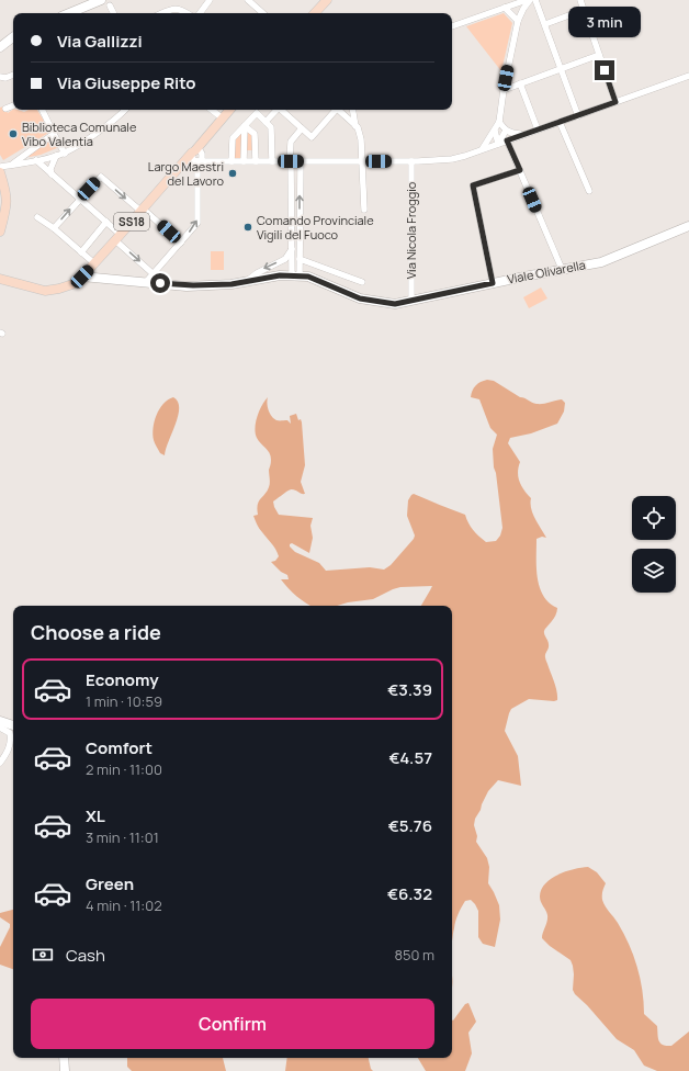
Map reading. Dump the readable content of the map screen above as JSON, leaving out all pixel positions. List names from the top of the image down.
{
  "streets": {
    "main road": ["SS18"],
    "street": ["Via Nicola Froggio", "Viale Olivarella"]
  },
  "crossings": [
    ["SS18", "Viale Olivarella"],
    ["Via Nicola Froggio", "Viale Olivarella"]
  ],
  "places": ["Biblioteca Comunale Vibo Valentia", "Largo Maestri del Lavoro", "Comando Provinciale Vigili del Fuoco"],
  "page": {
    "bubble": "3 min",
    "banner": ["Via Gallizzi", "Via Giuseppe Rito"],
    "heading": "Choose a ride",
    "list": [
      {
        "name": "Economy",
        "note": "1 min · 10:59",
        "value": "€3.39"
      },
      {
        "name": "Comfort",
        "note": "2 min · 11:00",
        "value": "€4.57"
      },
      {
        "name": "XL",
        "note": "3 min · 11:01",
        "value": "€5.76"
      },
      {
        "name": "Green",
        "note": "4 min · 11:02",
        "value": "€6.32"
      }
    ],
    "pay": ["Cash", "850 m"],
    "buttons": "Confirm"
  }
}
